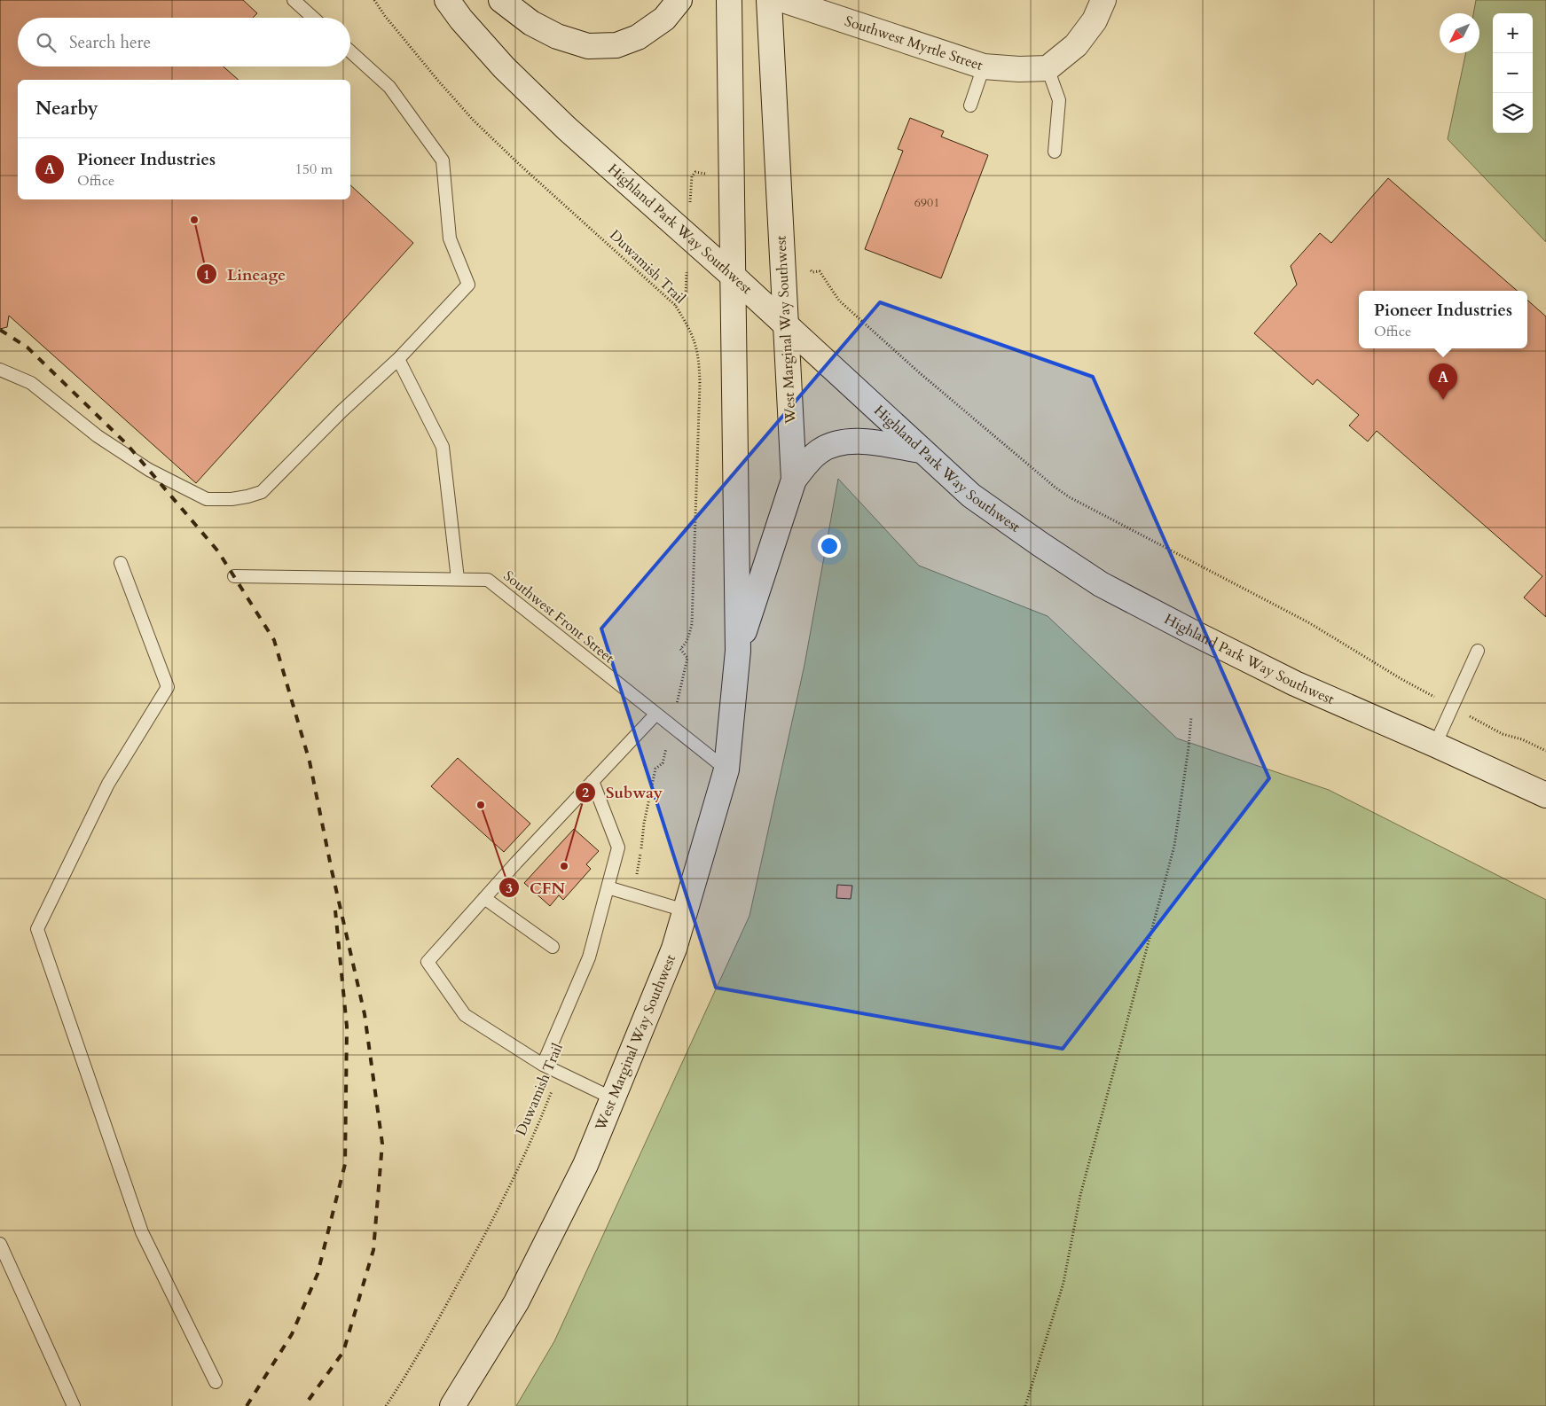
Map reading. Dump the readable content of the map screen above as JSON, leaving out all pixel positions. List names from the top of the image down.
{
  "streets": {
    "main road": ["Southwest Myrtle Street", "Highland Park Way Southwest", "West Marginal Way Southwest"],
    "lane": ["Southwest Front Street"],
    "path": ["Duwamish Trail"]
  },
  "crossings": [
    ["Highland Park Way Southwest", "West Marginal Way Southwest"],
    ["West Marginal Way Southwest", "Southwest Front Street"]
  ],
  "places": ["Lineage", "CFN", "Subway"],
  "house_numbers": ["6901"],
  "north": "bottom left",
  "page": {
    "map_buttons": ["+", "−"],
    "search": "Search here",
    "heading": "Nearby",
    "list": [
      {
        "mark": "A",
        "name": "Pioneer Industries",
        "note": "Office",
        "value": "150 m"
      }
    ],
    "popup": ["Pioneer Industries", "Office"],
    "pins": "A"
  }
}
